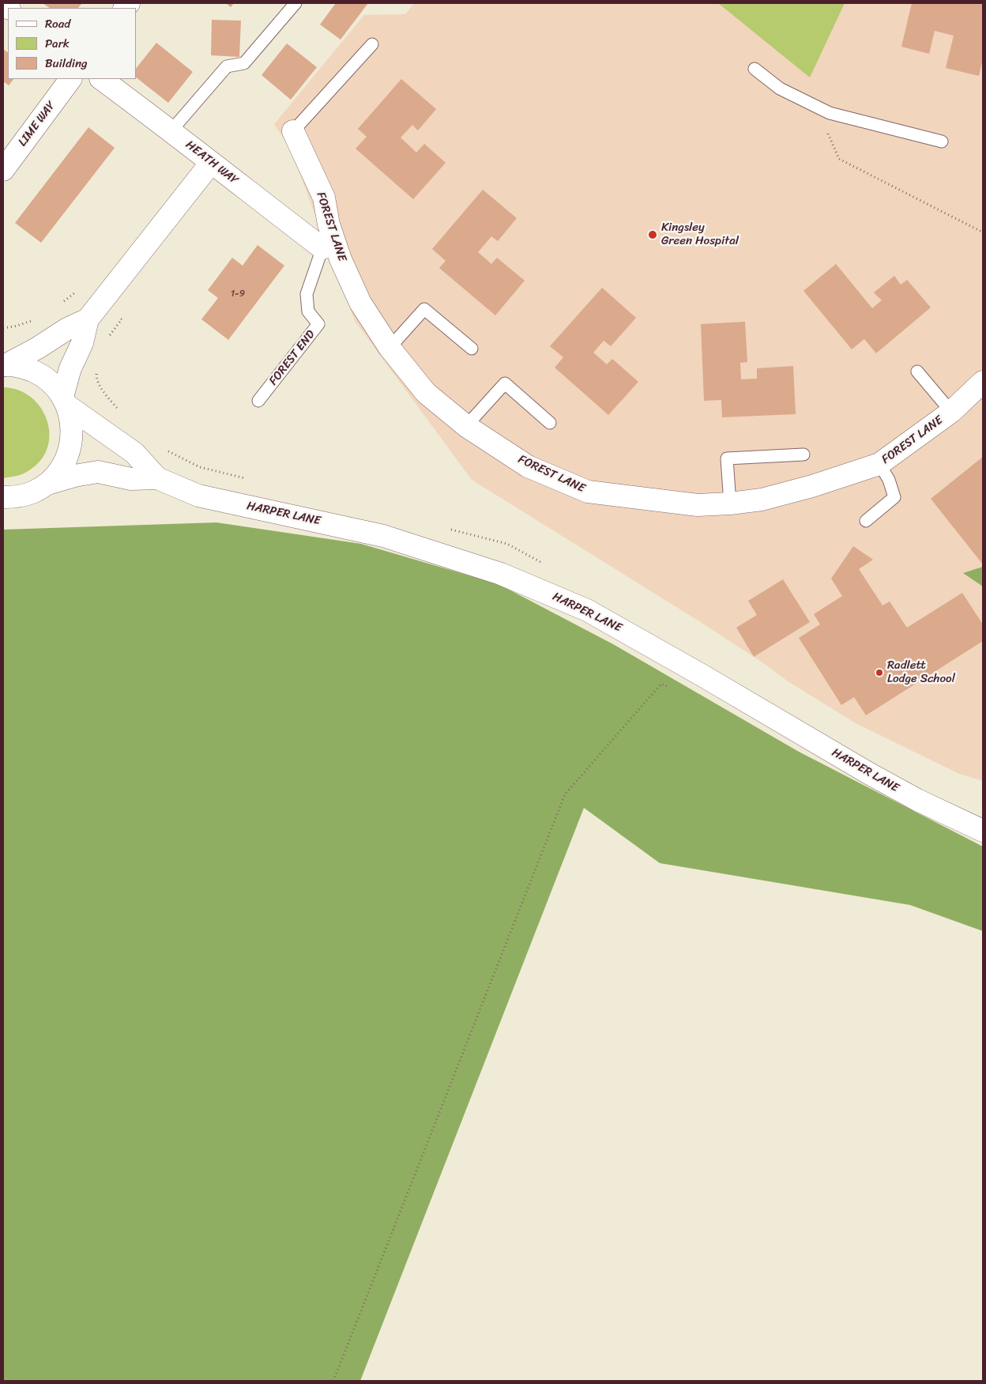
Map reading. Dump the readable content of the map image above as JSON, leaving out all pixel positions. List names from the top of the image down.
{
  "streets": {
    "street": [
      "LIME WAY",
      "HEATH WAY",
      "FOREST LANE",
      "HARPER LANE"
    ],
    "lane": ["FOREST END"]
  },
  "crossings": [
    ["HEATH WAY", "FOREST END"]
  ],
  "places": ["Kingsley Green Hospital", "Radlett Lodge School"],
  "house_numbers": ["1-9"],
  "legend": ["Road", "Park", "Building"]
}
